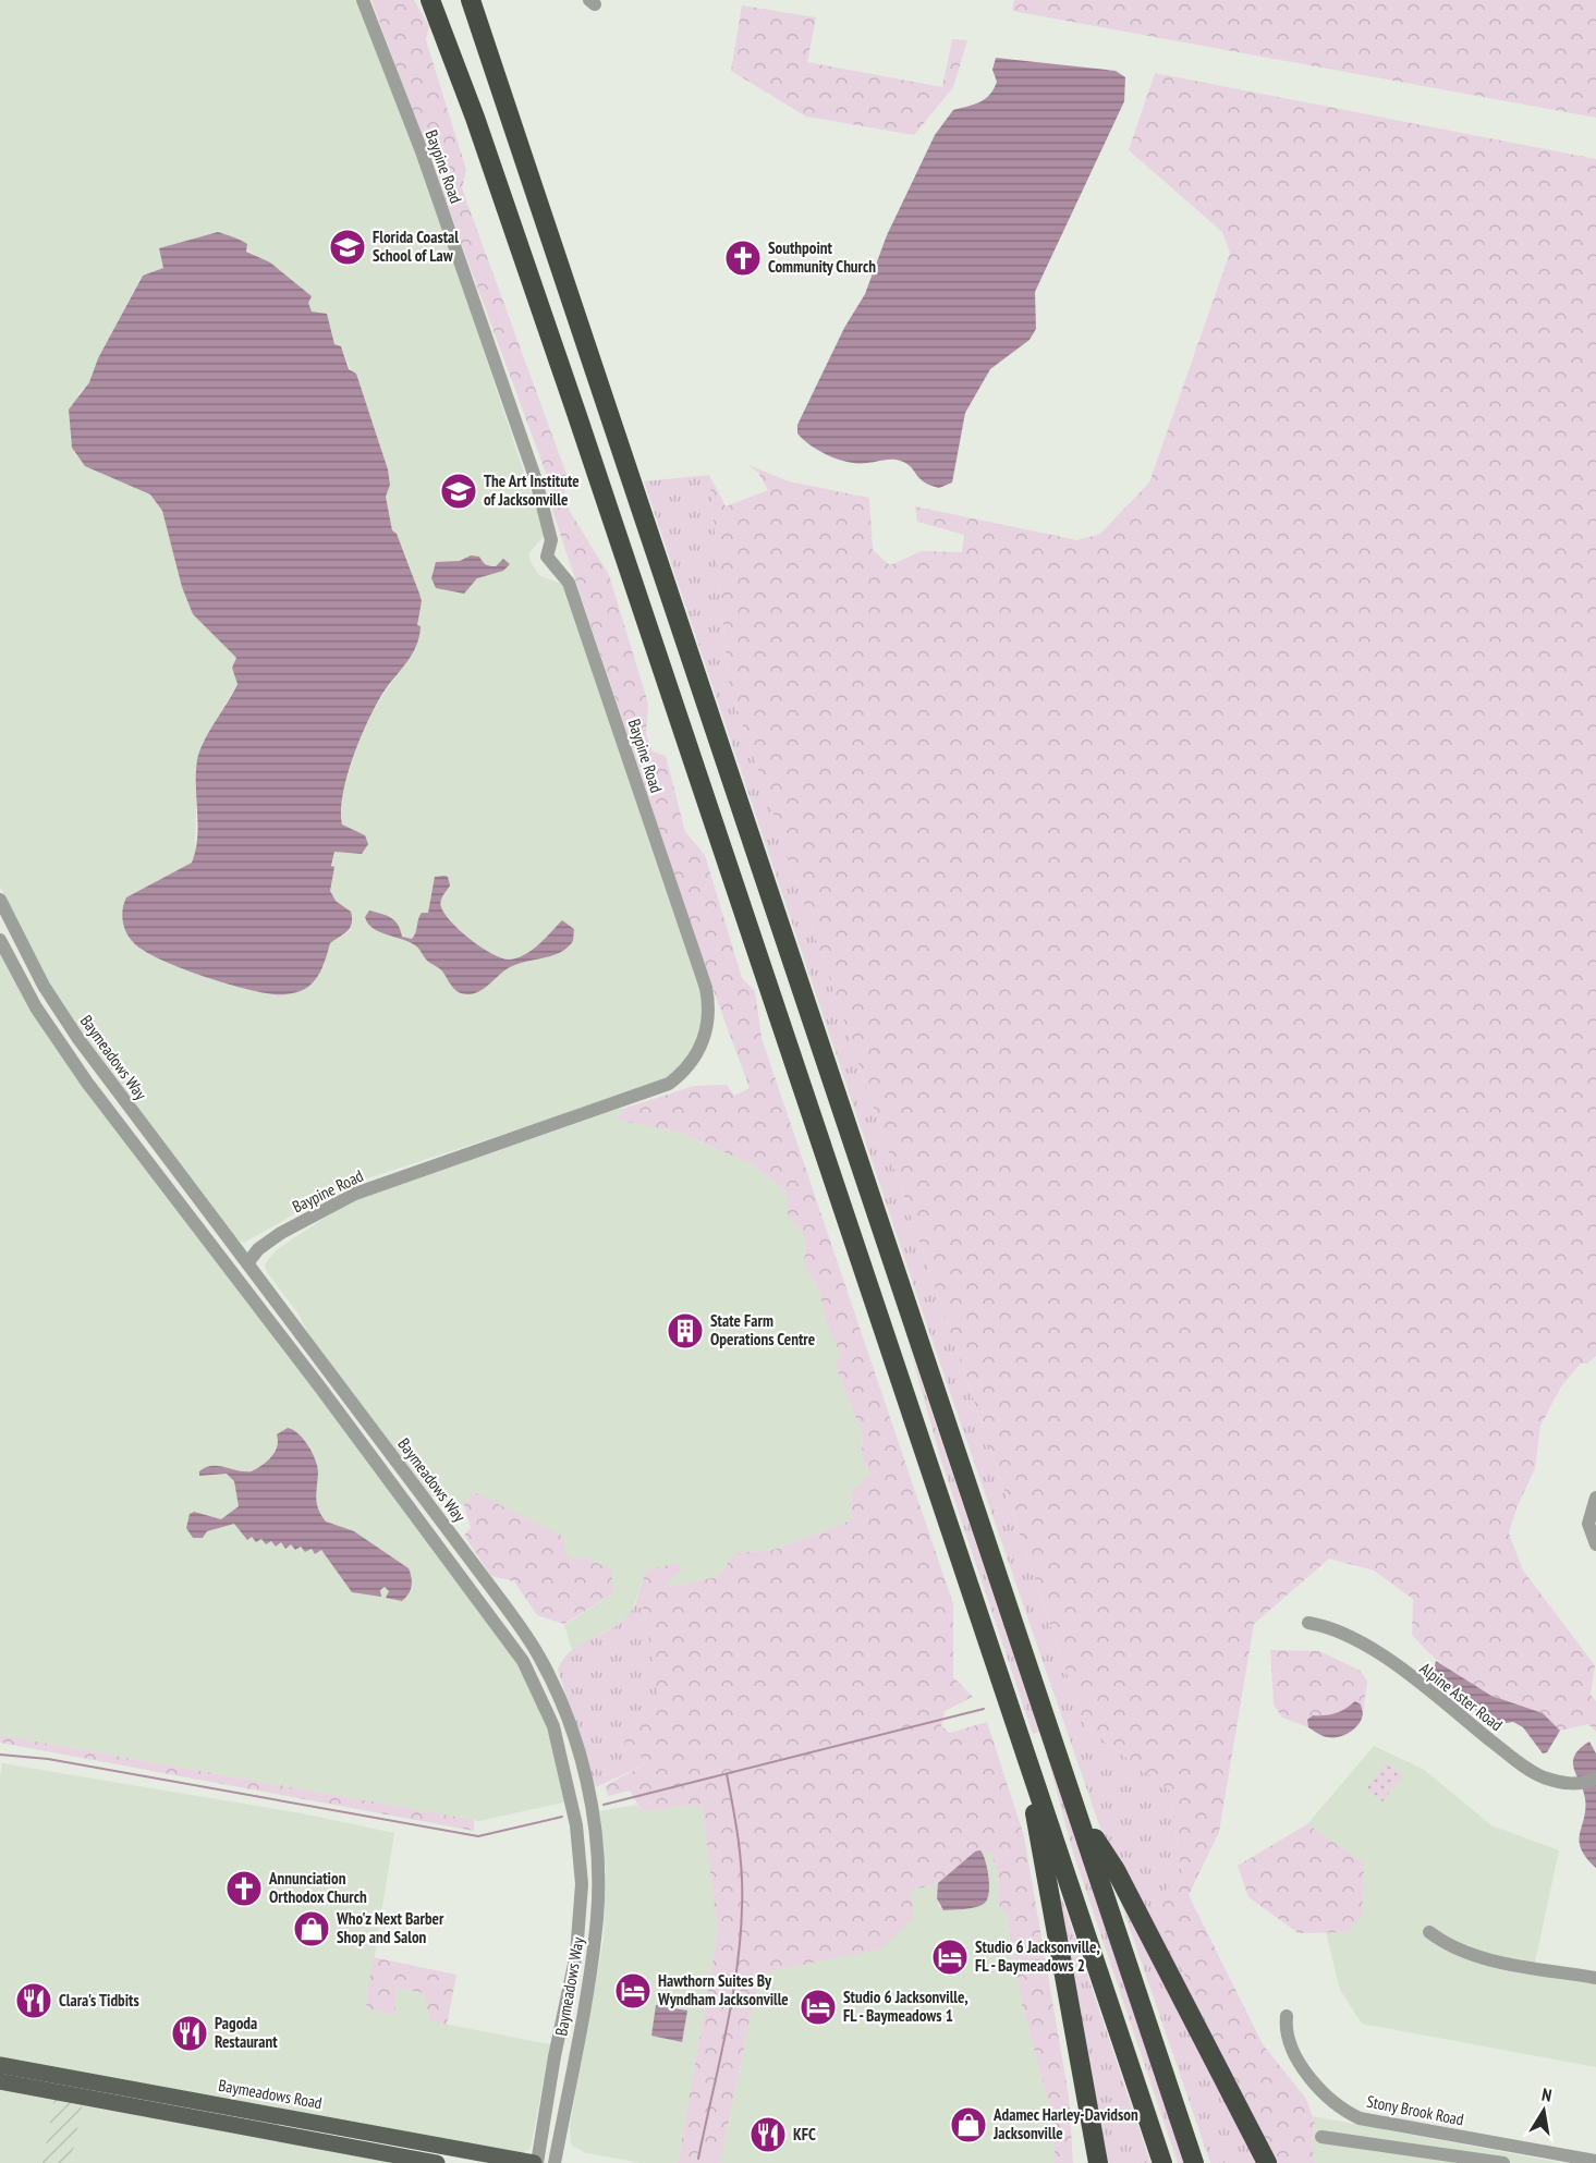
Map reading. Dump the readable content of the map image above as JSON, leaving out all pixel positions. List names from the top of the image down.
{
  "streets": {
    "main road": ["Baymeadows Road"],
    "street": [
      "Baypine Road",
      "Baymeadows Way",
      "Alpine Aster Road",
      "Stony Brook Road"
    ]
  },
  "crossings": [
    ["Baypine Road", "Baymeadows Way"],
    ["Baymeadows Way", "Baymeadows Road"]
  ],
  "places": {
    "school or university": ["Florida Coastal School of Law", "The Art Institute of Jacksonville"],
    "church": ["Southpoint Community Church", "Annunciation Orthodox Church"],
    "building": ["State Farm Operations Centre"],
    "shop": ["Who'z Next Barber Shop and Salon", "Adamec Harley-Davidson Jacksonville"],
    "hotel": ["Studio 6 Jacksonville, FL - Baymeadows 2", "Hawthorn Suites By Wyndham Jacksonville", "Studio 6 Jacksonville, FL - Baymeadows 1"],
    "restaurant": ["Clara's Tidbits", "Pagoda Restaurant", "KFC"]
  },
  "north": "top"
}
